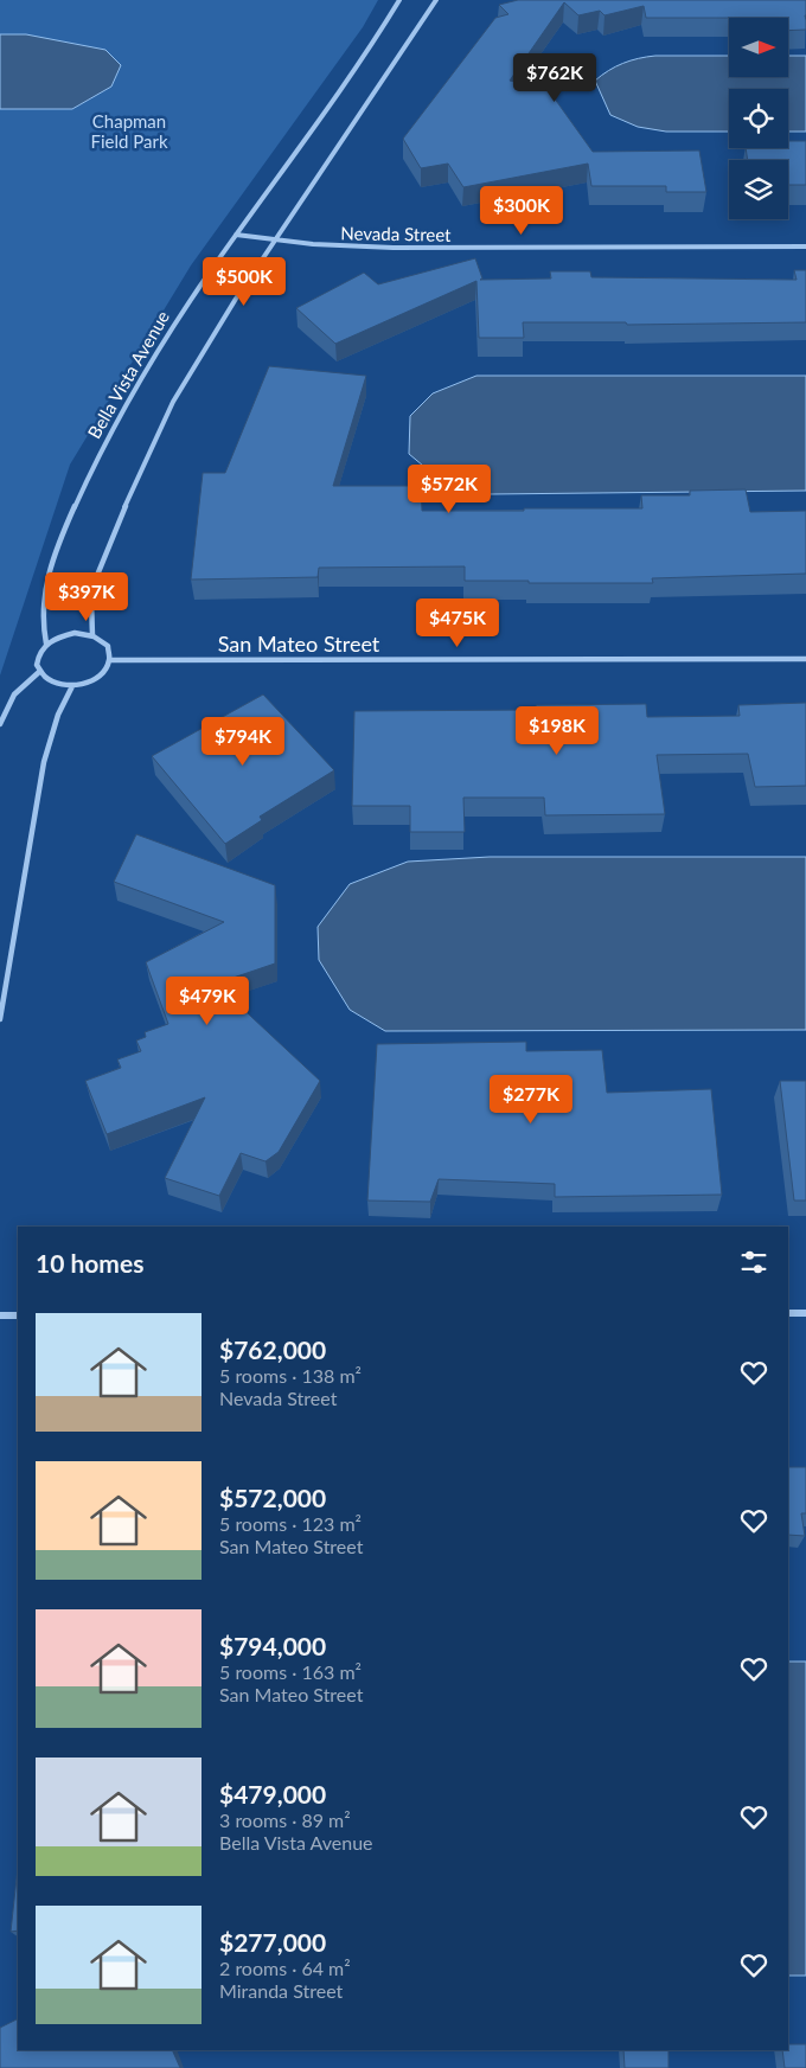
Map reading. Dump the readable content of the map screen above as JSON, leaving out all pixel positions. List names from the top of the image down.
{
  "streets": {
    "street": ["Nevada Street", "Bella Vista Avenue", "San Mateo Street"]
  },
  "crossings": [
    ["Nevada Street", "Bella Vista Avenue"],
    ["Bella Vista Avenue", "San Mateo Street"]
  ],
  "parks": ["Chapman Field Park"],
  "north": "right",
  "page": {
    "price": [
      "$762K",
      "$300K",
      "$500K",
      "$572K",
      "$397K",
      "$475K",
      "$198K",
      "$794K",
      "$479K",
      "$277K"
    ],
    "heading": "10 homes",
    "list": [
      {
        "name": "$762,000",
        "note": "5 rooms · 138 m² · Nevada Street"
      },
      {
        "name": "$572,000",
        "note": "5 rooms · 123 m² · San Mateo Street"
      },
      {
        "name": "$794,000",
        "note": "5 rooms · 163 m² · San Mateo Street"
      },
      {
        "name": "$479,000",
        "note": "3 rooms · 89 m² · Bella Vista Avenue"
      },
      {
        "name": "$277,000",
        "note": "2 rooms · 64 m² · Miranda Street"
      }
    ]
  }
}
